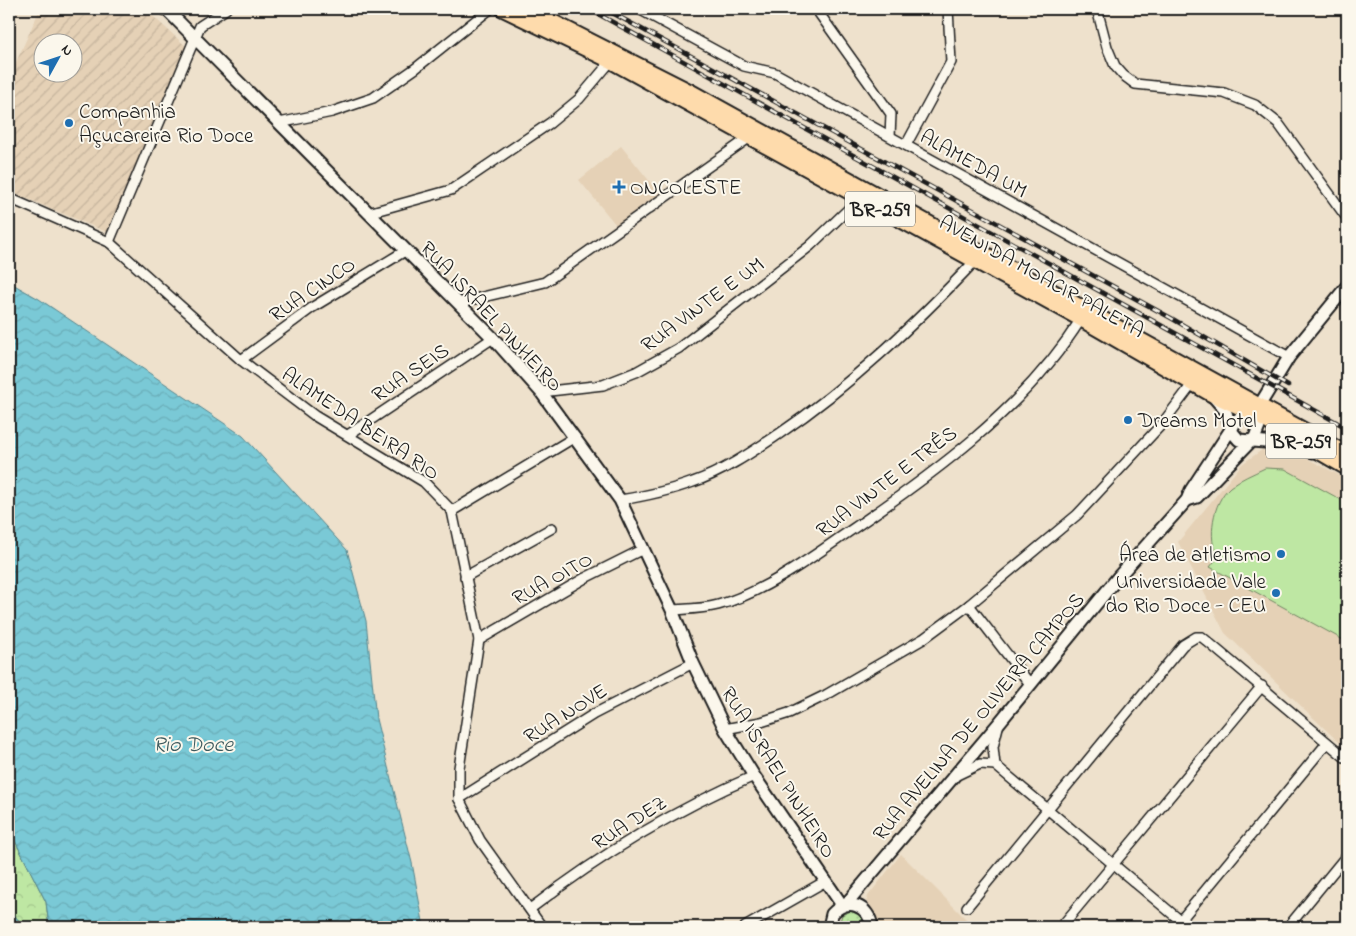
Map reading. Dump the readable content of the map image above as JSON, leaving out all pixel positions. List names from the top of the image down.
{
  "streets": {
    "main road": ["BR-259", "AVENIDA MOACIR PALETA"],
    "street": [
      "ALAMEDA UM",
      "RUA CINCO",
      "RUA VINTE E UM",
      "RUA ISRAEL PINHEIRO",
      "RUA SEIS",
      "ALAMEDA BEIRA RIO",
      "RUA VINTE E TRÊS",
      "RUA OITO",
      "RUA NOVE",
      "RUA AVELINA DE OLIVEIRA CAMPOS",
      "RUA DEZ"
    ]
  },
  "crossings": [
    ["AVENIDA MOACIR PALETA", "RUA VINTE E UM"],
    ["AVENIDA MOACIR PALETA", "RUA VINTE E TRÊS"],
    ["AVENIDA MOACIR PALETA", "RUA AVELINA DE OLIVEIRA CAMPOS"],
    ["RUA CINCO", "RUA ISRAEL PINHEIRO"],
    ["RUA CINCO", "ALAMEDA BEIRA RIO"],
    ["RUA VINTE E UM", "RUA ISRAEL PINHEIRO"],
    ["RUA ISRAEL PINHEIRO", "RUA SEIS"],
    ["RUA ISRAEL PINHEIRO", "RUA VINTE E TRÊS"],
    ["RUA ISRAEL PINHEIRO", "RUA OITO"],
    ["RUA ISRAEL PINHEIRO", "RUA NOVE"],
    ["RUA ISRAEL PINHEIRO", "RUA AVELINA DE OLIVEIRA CAMPOS"],
    ["RUA ISRAEL PINHEIRO", "RUA DEZ"],
    ["RUA SEIS", "ALAMEDA BEIRA RIO"]
  ],
  "water": ["Rio Doce"],
  "places": {
    "other": [
      "Companhia Açucareira Rio Doce",
      "Dreams Motel",
      "Área de atletismo",
      "Universidade Vale do Rio Doce - CEU"
    ],
    "health": ["ONCOLESTE"]
  },
  "north": "top right"
}
